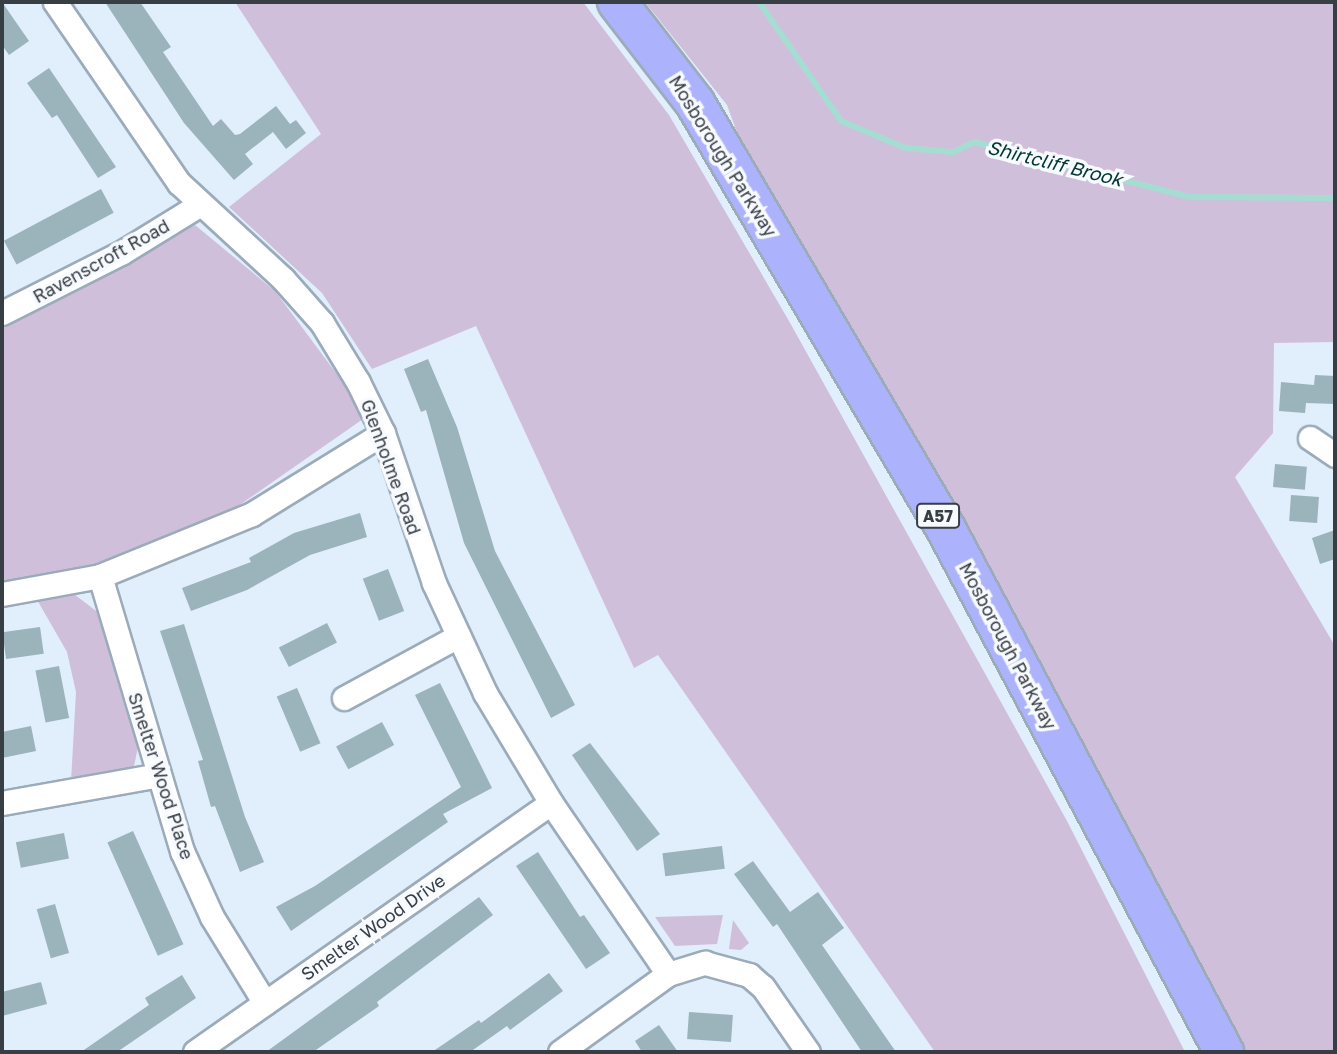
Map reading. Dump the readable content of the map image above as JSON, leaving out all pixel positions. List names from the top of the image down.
{
  "streets": {
    "highway": ["Mosborough Parkway", "A57"],
    "street": [
      "Ravenscroft Road",
      "Glenholme Road",
      "Smelter Wood Place",
      "Smelter Wood Drive"
    ]
  },
  "crossings": [
    ["Ravenscroft Road", "Glenholme Road"],
    ["Glenholme Road", "Smelter Wood Drive"],
    ["Smelter Wood Place", "Smelter Wood Drive"]
  ],
  "water": ["Shirtcliff Brook"]
}
